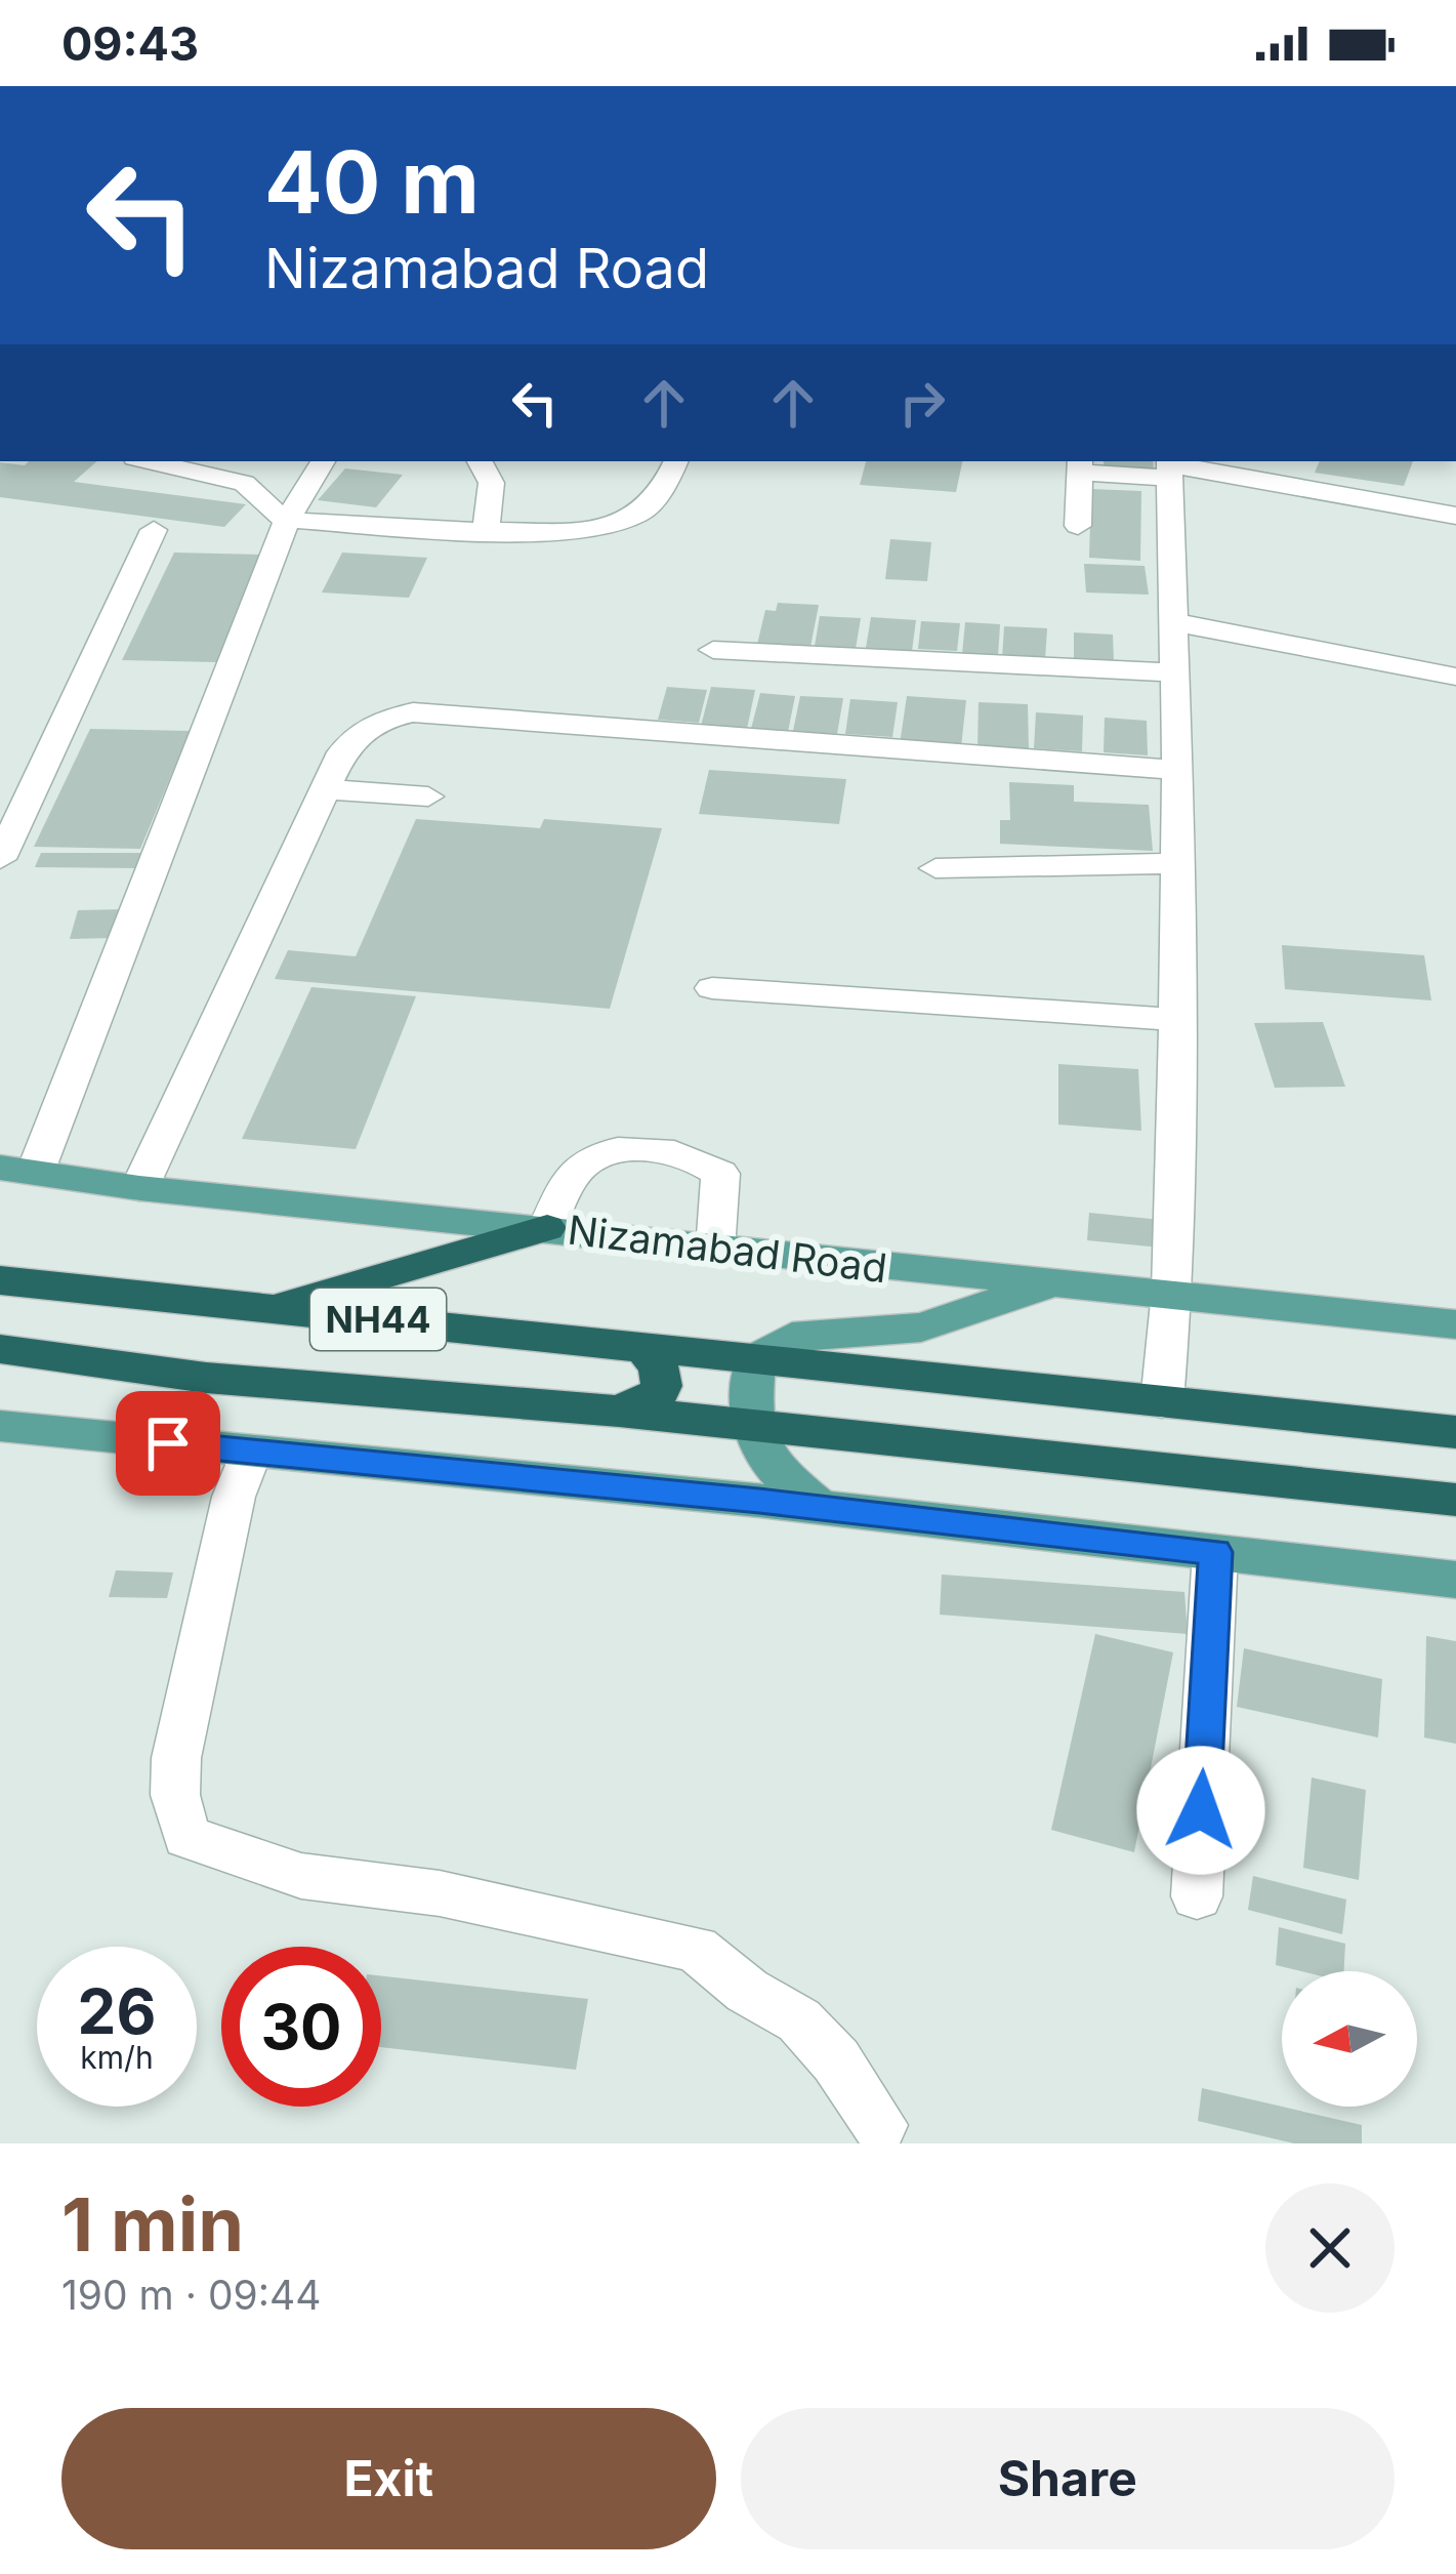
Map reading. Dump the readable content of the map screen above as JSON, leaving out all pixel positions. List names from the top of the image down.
{
  "streets": {
    "highway": ["NH44"],
    "main road": ["Nizamabad Road"]
  },
  "north": "left",
  "page": {
    "status": "09:43",
    "turn": ["40 m", "Nizamabad Road"],
    "speed": "26 km/h",
    "limit": "30",
    "heading": ["1 min", "190 m · 09:44"],
    "buttons": ["Exit", "Share"]
  }
}
